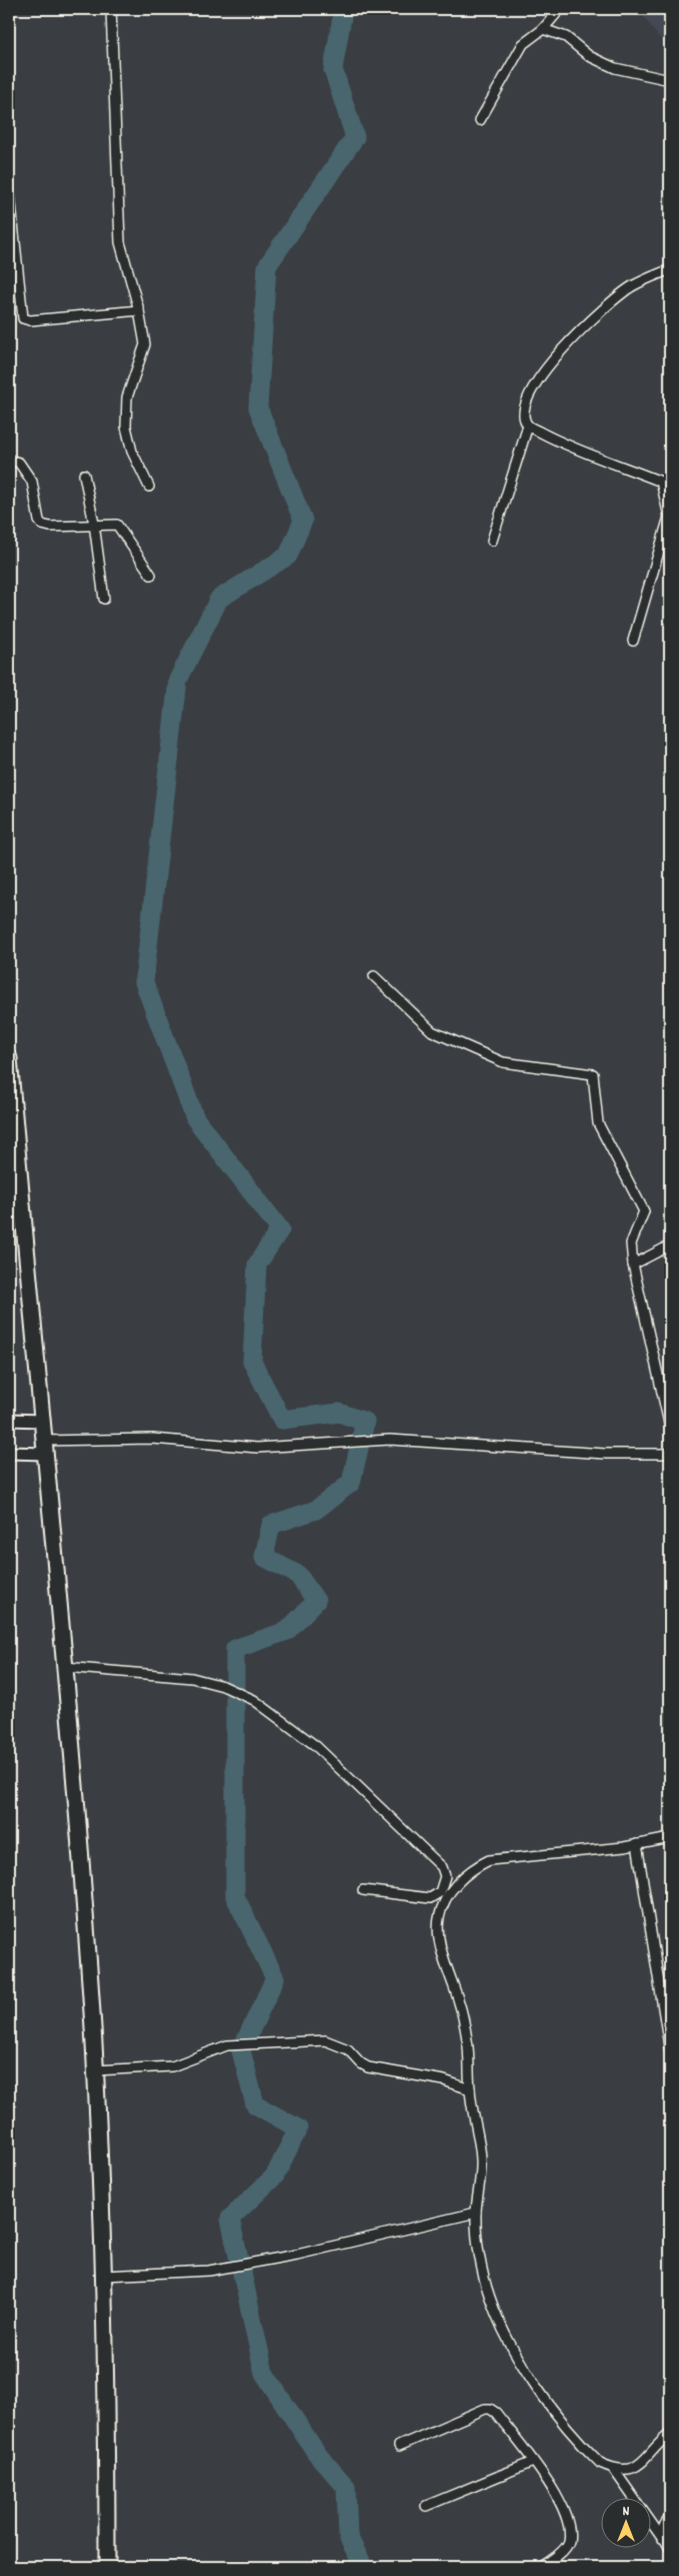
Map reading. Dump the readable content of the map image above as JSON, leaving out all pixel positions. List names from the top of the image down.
{
  "north": "top"
}
